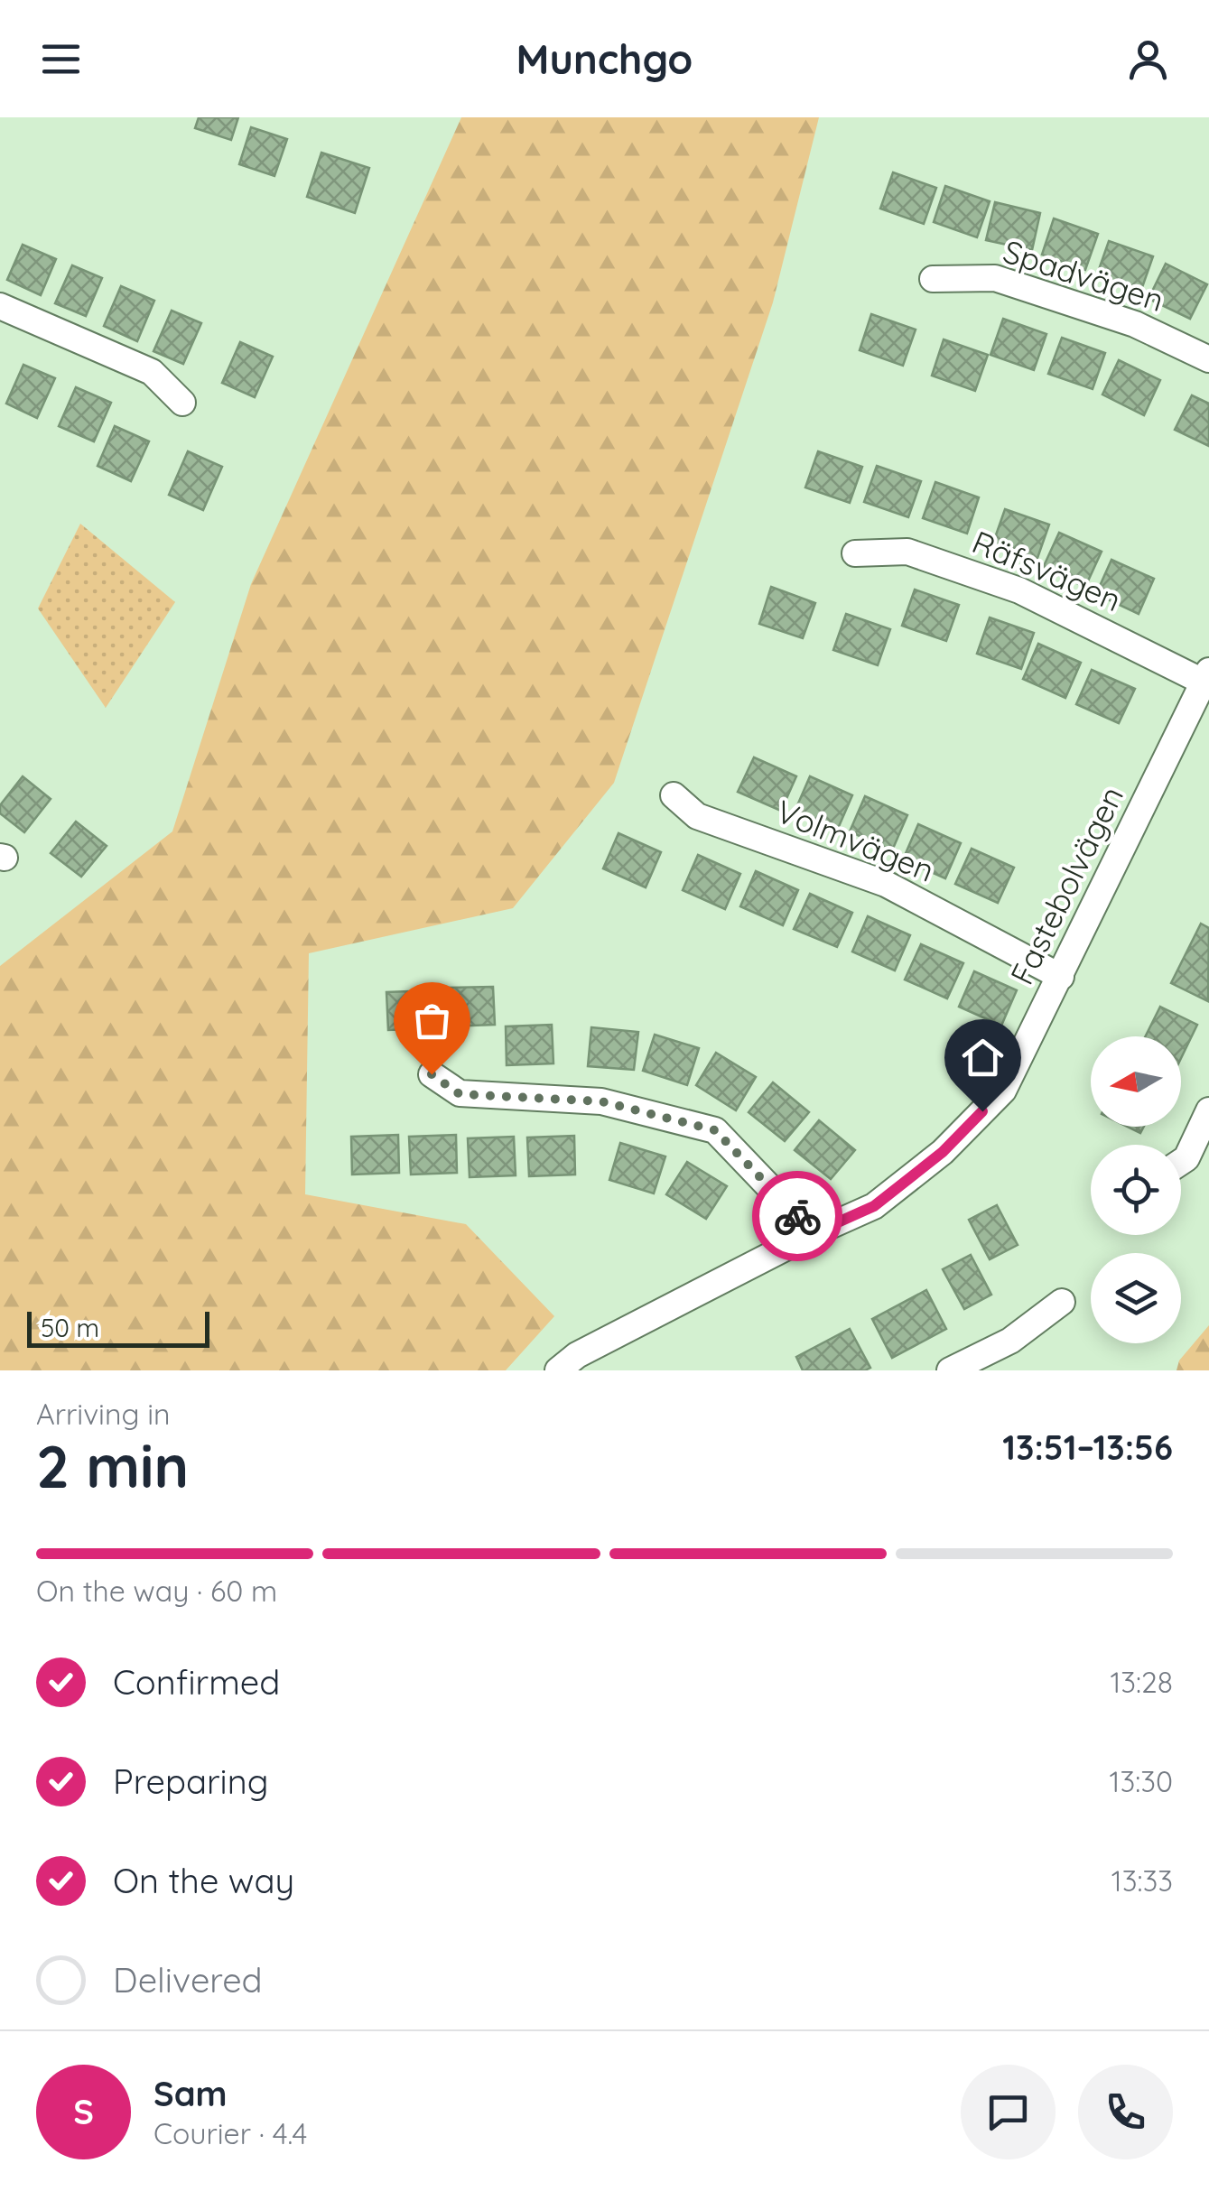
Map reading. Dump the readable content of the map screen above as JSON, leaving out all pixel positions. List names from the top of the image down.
{
  "streets": {
    "street": [
      "Spadvägen",
      "Räfsvägen",
      "Volmvägen",
      "Fastebolvägen"
    ]
  },
  "crossings": [
    ["Räfsvägen", "Fastebolvägen"],
    ["Volmvägen", "Fastebolvägen"]
  ],
  "scale_bar": "50 m",
  "north": "left",
  "page": {
    "header": "Munchgo",
    "scale": "50 m",
    "heading": ["2 min", "Arriving in", "13:51–13:56"],
    "panel": ["Sam", "Courier · 4.4"],
    "bar": "On the way · 60 m",
    "list": [
      ["Confirmed", "13:28"],
      ["Preparing", "13:30"],
      ["On the way", "13:33"],
      "Delivered"
    ],
    "round": "S"
  }
}
